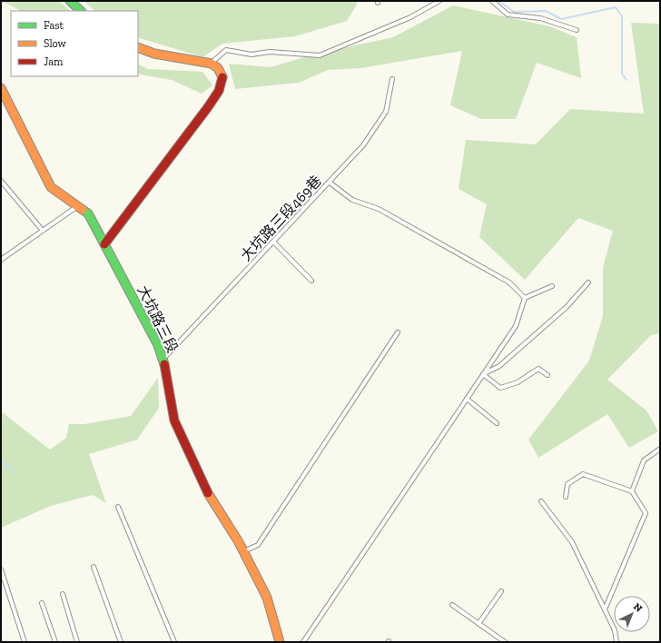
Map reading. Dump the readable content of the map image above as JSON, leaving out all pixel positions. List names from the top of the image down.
{
  "streets": {
    "street": ["大坑路三段"],
    "lane": ["大坑路三段469巷"]
  },
  "crossings": [
    ["大坑路三段469巷", "大坑路三段"]
  ],
  "legend": ["Fast", "Slow", "Jam"],
  "north": "top right"
}
